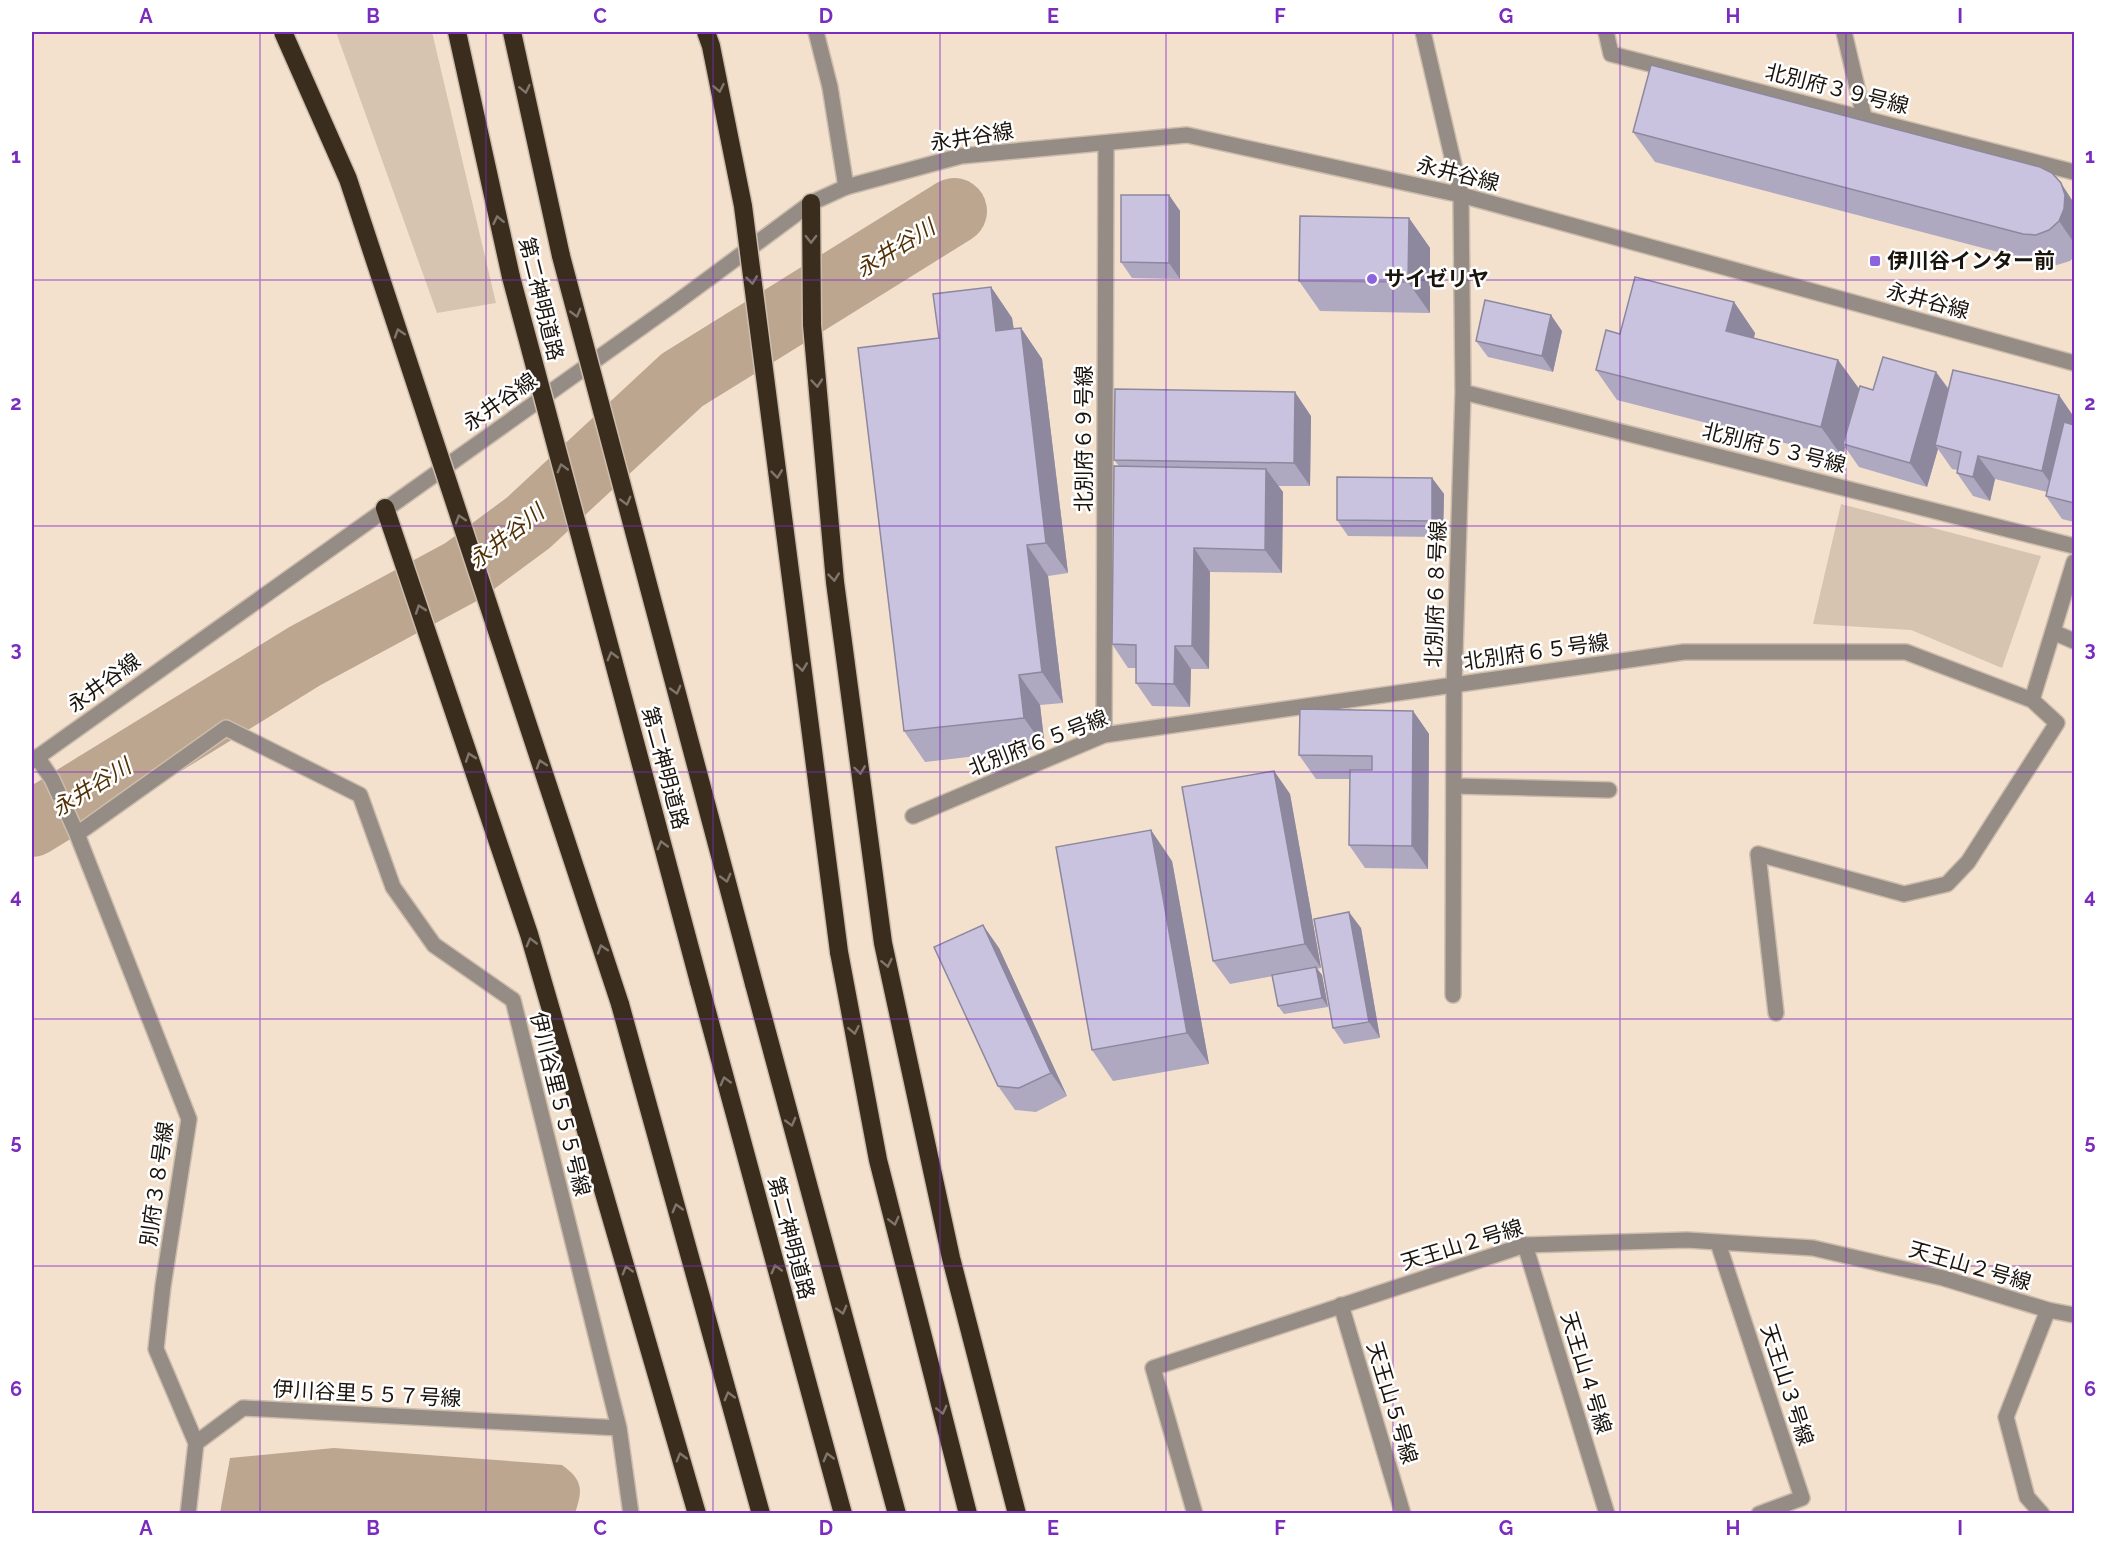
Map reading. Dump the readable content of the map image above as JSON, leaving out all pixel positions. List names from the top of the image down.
{
  "streets": {
    "highway": ["第二神明道路"],
    "street": [
      "北別府３９号線",
      "永井谷線",
      "北別府６９号線",
      "北別府５３号線",
      "北別府６８号線",
      "北別府６５号線",
      "伊川谷里５５５号線",
      "別府３８号線",
      "天王山２号線",
      "天王山４号線",
      "天王山３号線",
      "伊川谷里５５７号線",
      "天王山５号線"
    ]
  },
  "crossings": [
    ["永井谷線", "北別府６９号線"],
    ["永井谷線", "北別府６８号線"],
    ["北別府６９号線", "北別府６５号線"],
    ["北別府５３号線", "北別府６８号線"],
    ["北別府６８号線", "北別府６５号線"],
    ["伊川谷里５５５号線", "別府３８号線"],
    ["伊川谷里５５５号線", "伊川谷里５５７号線"],
    ["別府３８号線", "伊川谷里５５７号線"],
    ["天王山２号線", "天王山４号線"],
    ["天王山２号線", "天王山３号線"],
    ["天王山２号線", "天王山５号線"]
  ],
  "water": ["永井谷川"],
  "places": {
    "transit": ["伊川谷インター前"],
    "other": ["サイゼリヤ"]
  },
  "grid": {
    "columns": [
      "A",
      "B",
      "C",
      "D",
      "E",
      "F",
      "G",
      "H",
      "I"
    ],
    "rows": [
      "1",
      "2",
      "3",
      "4",
      "5",
      "6"
    ]
  }
}
